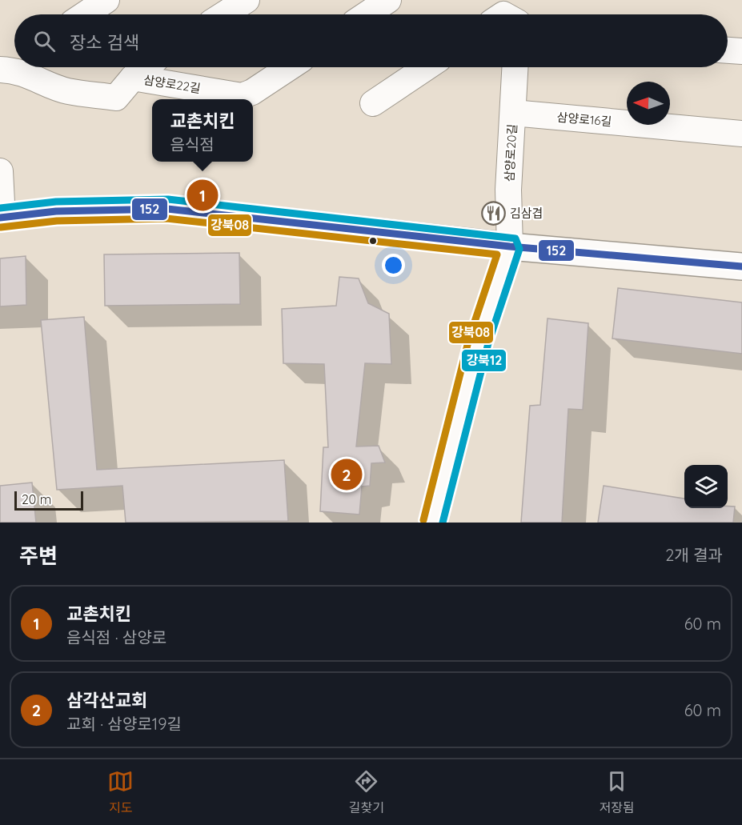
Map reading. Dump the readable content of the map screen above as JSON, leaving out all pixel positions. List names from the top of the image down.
{
  "streets": {
    "street": ["삼양로22길", "삼양로16길", "삼양로20길"]
  },
  "crossings": [
    ["삼양로16길", "삼양로20길"]
  ],
  "places": {
    "restaurant": ["김삼겹"]
  },
  "lines": ["transit line 강북12", "transit line 152", "transit line 강북08"],
  "scale_bar": "20 m",
  "north": "left",
  "page": {
    "search": "장소 검색",
    "popup": ["교촌치킨", "음식점"],
    "pins": ["1", "2"],
    "scale": "20 m",
    "heading": ["주변", "2개 결과"],
    "list": [
      {
        "mark": "1",
        "name": "교촌치킨",
        "note": "음식점 · 삼양로",
        "value": "60 m"
      },
      {
        "mark": "2",
        "name": "삼각산교회",
        "note": "교회 · 삼양로19길",
        "value": "60 m"
      }
    ],
    "nav": ["지도", "길찾기", "저장됨"]
  }
}
